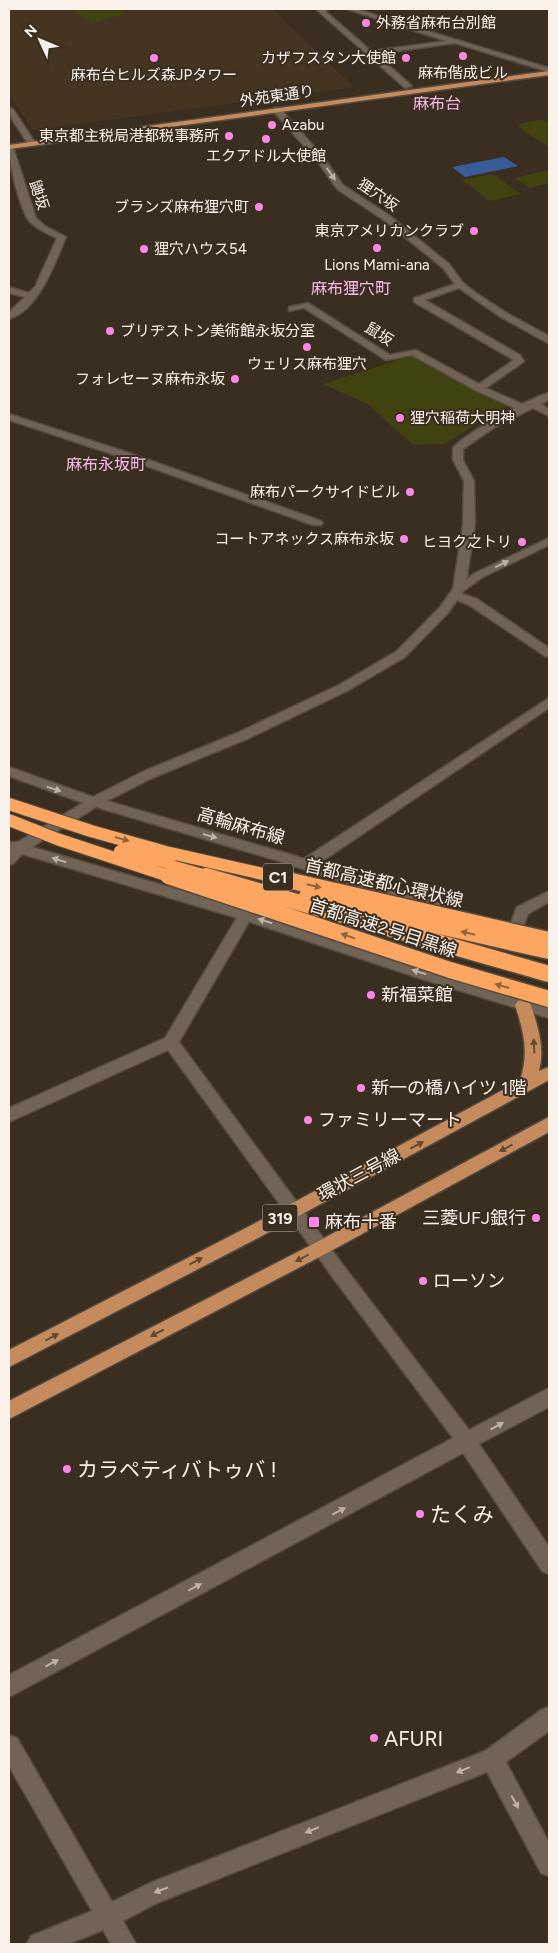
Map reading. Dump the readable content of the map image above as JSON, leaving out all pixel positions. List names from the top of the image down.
{
  "streets": {
    "highway": ["C1", "首都高速都心環状線", "首都高速2号目黒線"],
    "main road": ["外苑東通り", "環状三号線", "319"],
    "street": [
      "鼬坂",
      "狸穴坂",
      "鼠坂",
      "高輪麻布線"
    ]
  },
  "crossings": [
    ["外苑東通り", "鼬坂"],
    ["外苑東通り", "狸穴坂"],
    ["高輪麻布線", "首都高速都心環状線"],
    ["首都高速都心環状線", "首都高速2号目黒線"]
  ],
  "one_way": ["狸穴坂"],
  "districts": ["麻布台", "麻布狸穴町", "麻布永坂町"],
  "places": {
    "other": [
      "外務省麻布台別館",
      "麻布偕成ビル",
      "麻布台ヒルズ森JPタワー",
      "カザフスタン大使館",
      "Azabu",
      "東京都主税局港都税事務所",
      "エクアドル大使館",
      "ブランズ麻布狸穴町",
      "東京アメリカンクラブ",
      "Lions Mami-ana",
      "狸穴ハウス54",
      "ブリヂストン美術館永坂分室",
      "ウェリス麻布狸穴",
      "フォレセーヌ麻布永坂",
      "狸穴稲荷大明神",
      "麻布パークサイドビル",
      "コートアネックス麻布永坂",
      "ヒヨク之トリ",
      "新福菜館",
      "新一の橋ハイツ 1階",
      "ファミリーマート",
      "三菱UFJ銀行",
      "ローソン",
      "カラペティバトゥバ !",
      "たくみ",
      "AFURI"
    ],
    "transit": ["麻布十番"]
  },
  "north": "top left"
}
